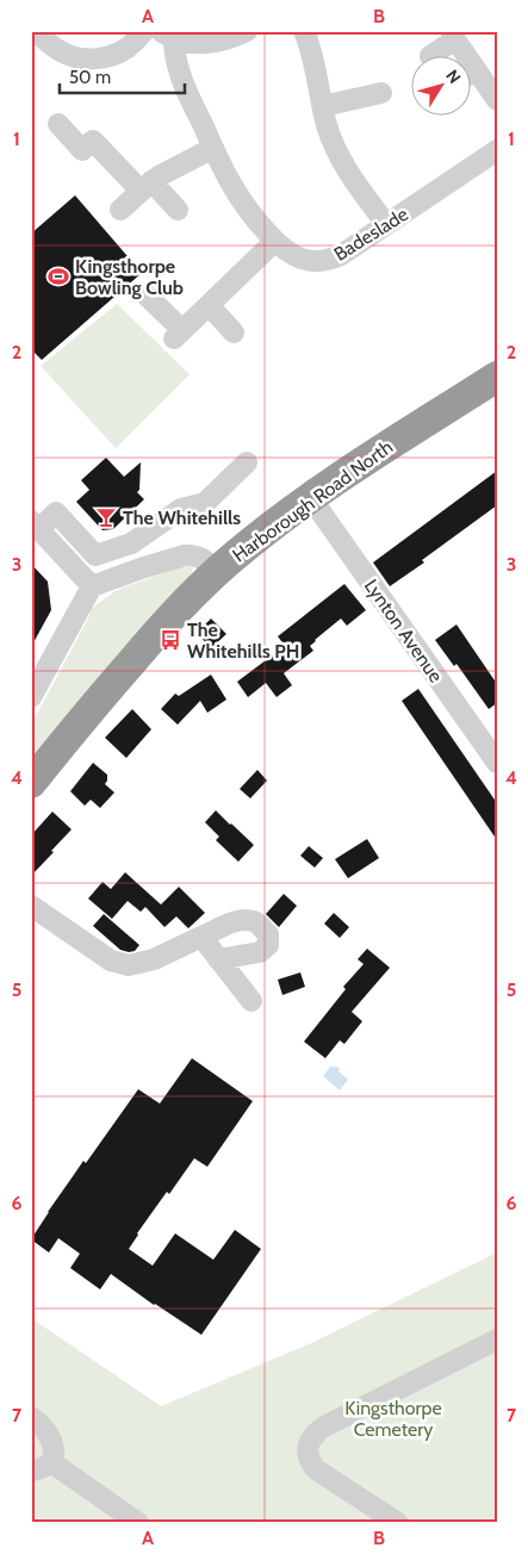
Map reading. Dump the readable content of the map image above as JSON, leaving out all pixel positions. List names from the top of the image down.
{
  "streets": {
    "highway": ["Harborough Road North"],
    "street": ["Badeslade", "Lynton Avenue"]
  },
  "crossings": [
    ["Harborough Road North", "Lynton Avenue"]
  ],
  "parks": ["Kingsthorpe Cemetery"],
  "places": {
    "sports": ["Kingsthorpe Bowling Club"],
    "bar": ["The Whitehills"],
    "bus stop": ["The Whitehills PH"]
  },
  "scale_bar": "50 m",
  "north": "top right",
  "grid": {
    "columns": ["A", "B"],
    "rows": [
      "1",
      "2",
      "3",
      "4",
      "5",
      "6",
      "7"
    ]
  }
}
